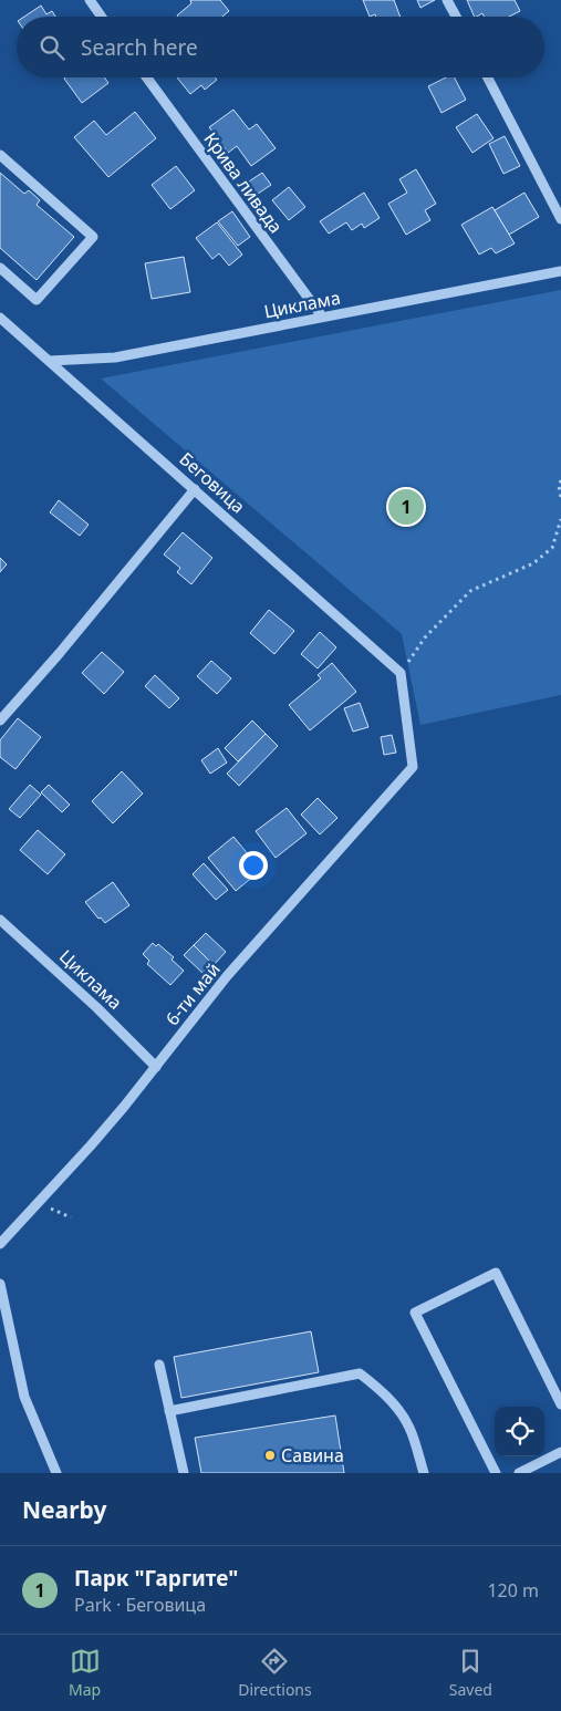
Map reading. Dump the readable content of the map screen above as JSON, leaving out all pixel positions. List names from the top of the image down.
{
  "streets": {
    "street": [
      "Крива ливада",
      "Циклама",
      "Беговица",
      "6-ти май"
    ]
  },
  "crossings": [
    ["Крива ливада", "Циклама"],
    ["Циклама", "Беговица"],
    ["Циклама", "6-ти май"],
    ["Беговица", "6-ти май"]
  ],
  "places": ["Савина"],
  "page": {
    "search": "Search here",
    "pins": "1",
    "heading": "Nearby",
    "list": [
      {
        "mark": "1",
        "name": "Парк \"Гаргите\"",
        "note": "Park · Беговица",
        "value": "120 m"
      }
    ],
    "nav": ["Map", "Directions", "Saved"]
  }
}
